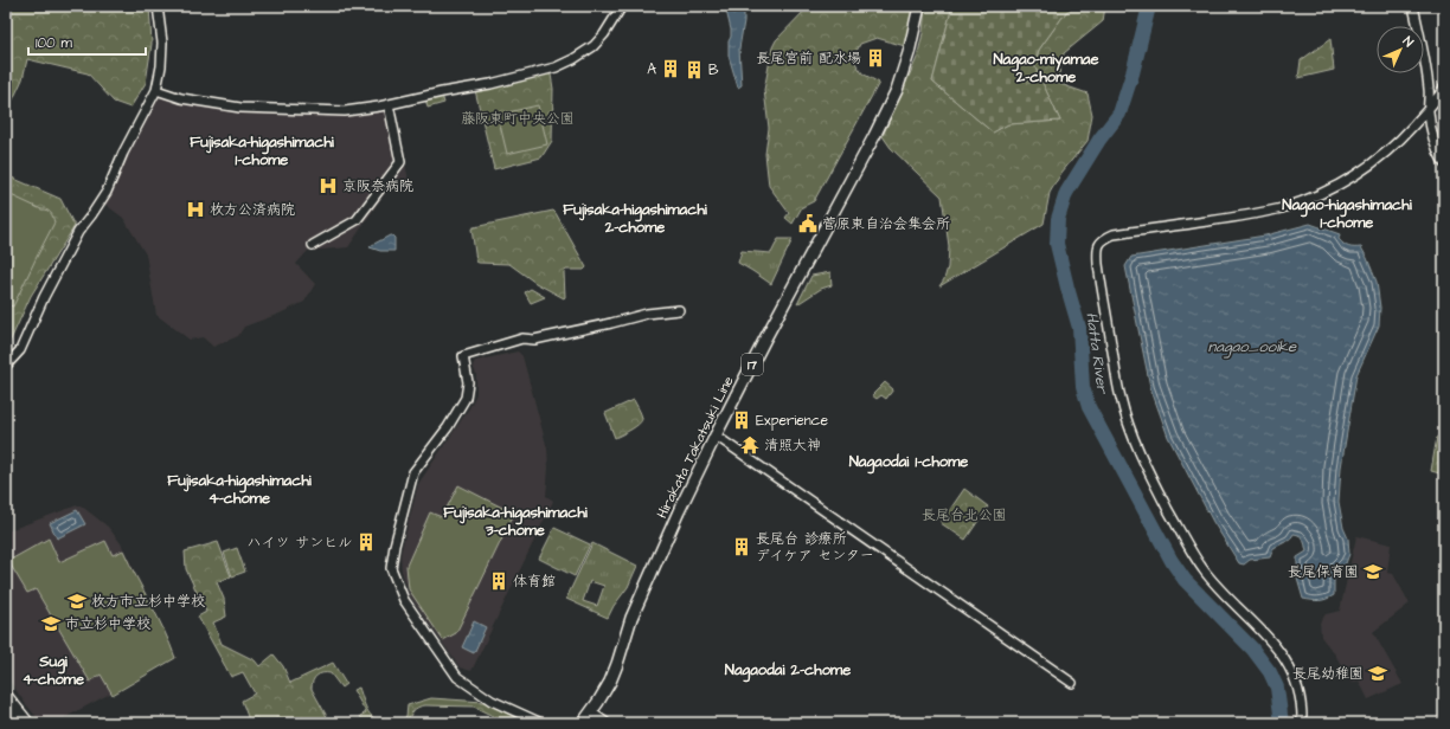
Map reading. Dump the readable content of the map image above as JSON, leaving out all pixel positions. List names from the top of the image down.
{
  "streets": {
    "main road": ["17", "Hirakata Takatsuki Line"]
  },
  "districts": [
    "Nagao-miyamae 2-chome",
    "Fujisaka-higashimachi 1-chome",
    "Nagao-higashimachi 1-chome",
    "Fujisaka-higashimachi 2-chome",
    "Nagaodai 1-chome",
    "Fujisaka-higashimachi 4-chome",
    "Fujisaka-higashimachi 3-chome",
    "Sugi 4-chome",
    "Nagaodai 2-chome"
  ],
  "water": ["nagao_ooike", "Hatta River"],
  "parks": ["藤阪東町中央公園", "長尾台北公園"],
  "places": {
    "building": [
      "長尾宮前 配水場",
      "A",
      "B",
      "Experience",
      "ハイツ サンヒル",
      "長尾台 診療所 デイケア センター",
      "体育館"
    ],
    "hospital": ["京阪奈病院", "枚方公済病院"],
    "public building": ["菅原東自治会集会所"],
    "temple": ["清照大神"],
    "school or university": [
      "長尾保育園",
      "枚方市立杉中学校",
      "市立杉中学校",
      "長尾幼稚園"
    ]
  },
  "scale_bar": "100 m",
  "north": "top right"
}
